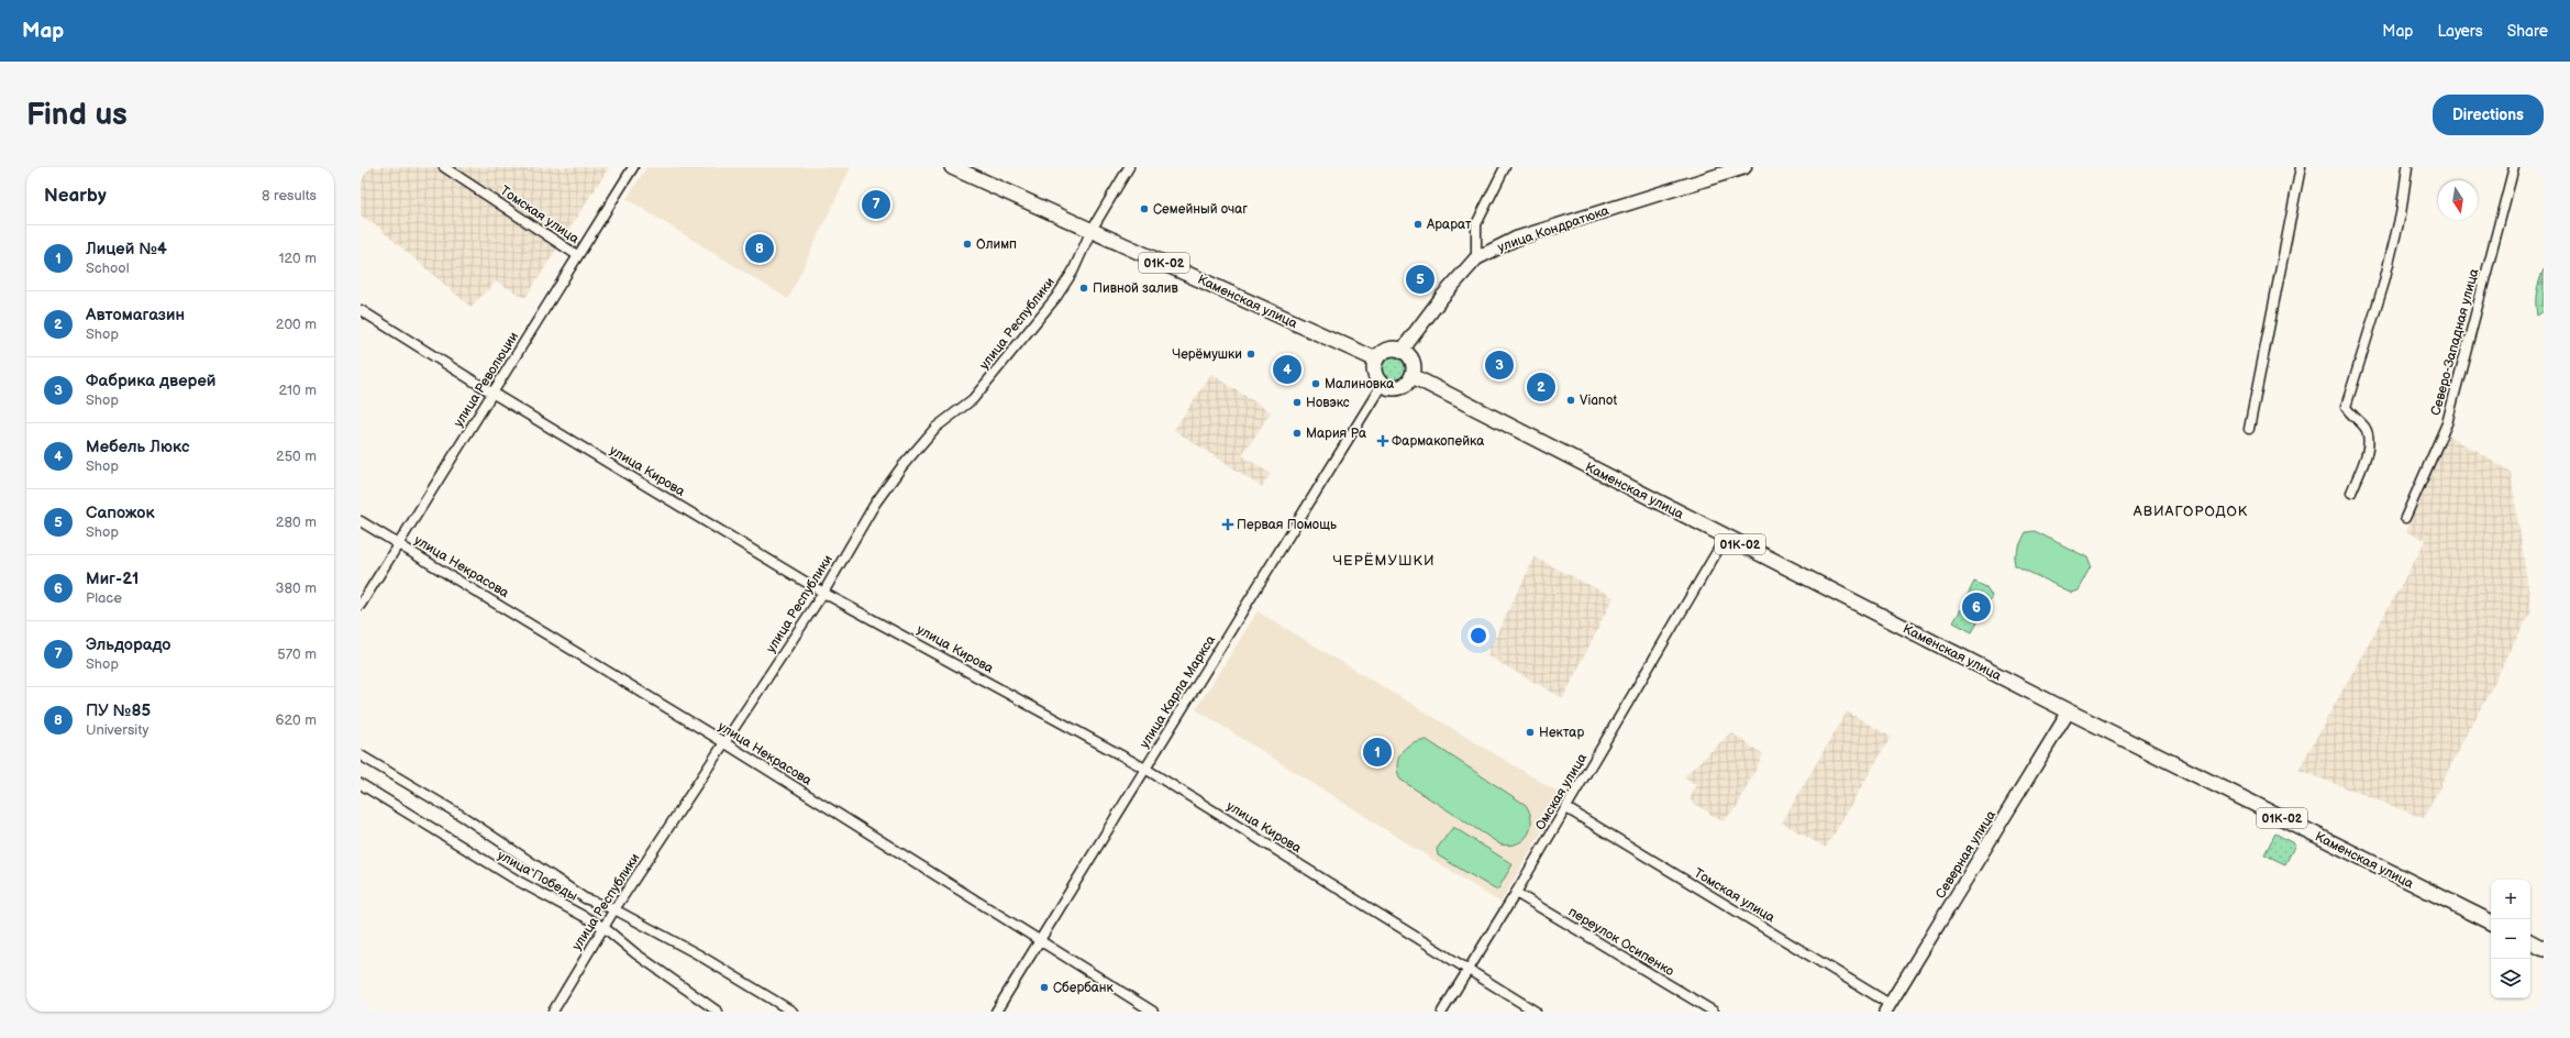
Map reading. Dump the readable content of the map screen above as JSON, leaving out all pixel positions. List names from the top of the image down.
{
  "streets": {
    "main road": ["улица Кондратюка", "01К-02", "Каменская улица"],
    "street": [
      "Томская улица",
      "улица Республики",
      "Северо-Западная улица",
      "улица Революции",
      "улица Кирова",
      "улица Некрасова",
      "улица Карла Маркса",
      "Омская улица",
      "Северная улица",
      "улица Победы",
      "переулок Осипенко"
    ]
  },
  "crossings": [
    ["Томская улица", "улица Революции"],
    ["Томская улица", "Омская улица"],
    ["Томская улица", "Северная улица"],
    ["улица Кондратюка", "Каменская улица"],
    ["улица Кондратюка", "улица Карла Маркса"],
    ["Каменская улица", "улица Республики"],
    ["Каменская улица", "улица Карла Маркса"],
    ["Каменская улица", "Омская улица"],
    ["Каменская улица", "Северная улица"],
    ["улица Республики", "улица Кирова"],
    ["улица Республики", "улица Некрасова"],
    ["улица Республики", "улица Победы"],
    ["улица Революции", "улица Кирова"],
    ["улица Революции", "улица Некрасова"],
    ["улица Кирова", "улица Карла Маркса"],
    ["улица Кирова", "Омская улица"],
    ["улица Некрасова", "улица Карла Маркса"],
    ["Омская улица", "переулок Осипенко"]
  ],
  "districts": ["АВИАГОРОДОК", "ЧЕРЁМУШКИ"],
  "places": {
    "other": [
      "Семейный очаг",
      "Арарат",
      "Олимп",
      "Пивной залив",
      "Черёмушки",
      "Малиновка",
      "Vianot",
      "Новэкс",
      "Мария Ра",
      "Нектар",
      "Сбербанк"
    ],
    "health": ["Фармакопейка", "Первая Помощь"]
  },
  "north": "bottom",
  "page": {
    "header": "Map",
    "nav": ["Map", "Layers", "Share"],
    "buttons": "Directions",
    "title": "Find us",
    "heading": ["Nearby", "8 results"],
    "pins": [
      "7",
      "8",
      "5",
      "3",
      "4",
      "2",
      "6",
      "1"
    ],
    "list": [
      {
        "mark": "1",
        "name": "Лицей №4",
        "note": "School",
        "value": "120 m"
      },
      {
        "mark": "2",
        "name": "Автомагазин",
        "note": "Shop",
        "value": "200 m"
      },
      {
        "mark": "3",
        "name": "Фабрика дверей",
        "note": "Shop",
        "value": "210 m"
      },
      {
        "mark": "4",
        "name": "Мебель Люкс",
        "note": "Shop",
        "value": "250 m"
      },
      {
        "mark": "5",
        "name": "Сапожок",
        "note": "Shop",
        "value": "280 m"
      },
      {
        "mark": "6",
        "name": "Миг-21",
        "note": "Place",
        "value": "380 m"
      },
      {
        "mark": "7",
        "name": "Эльдорадо",
        "note": "Shop",
        "value": "570 m"
      },
      {
        "mark": "8",
        "name": "ПУ №85",
        "note": "University",
        "value": "620 m"
      }
    ],
    "map_buttons": ["+", "−"]
  }
}
